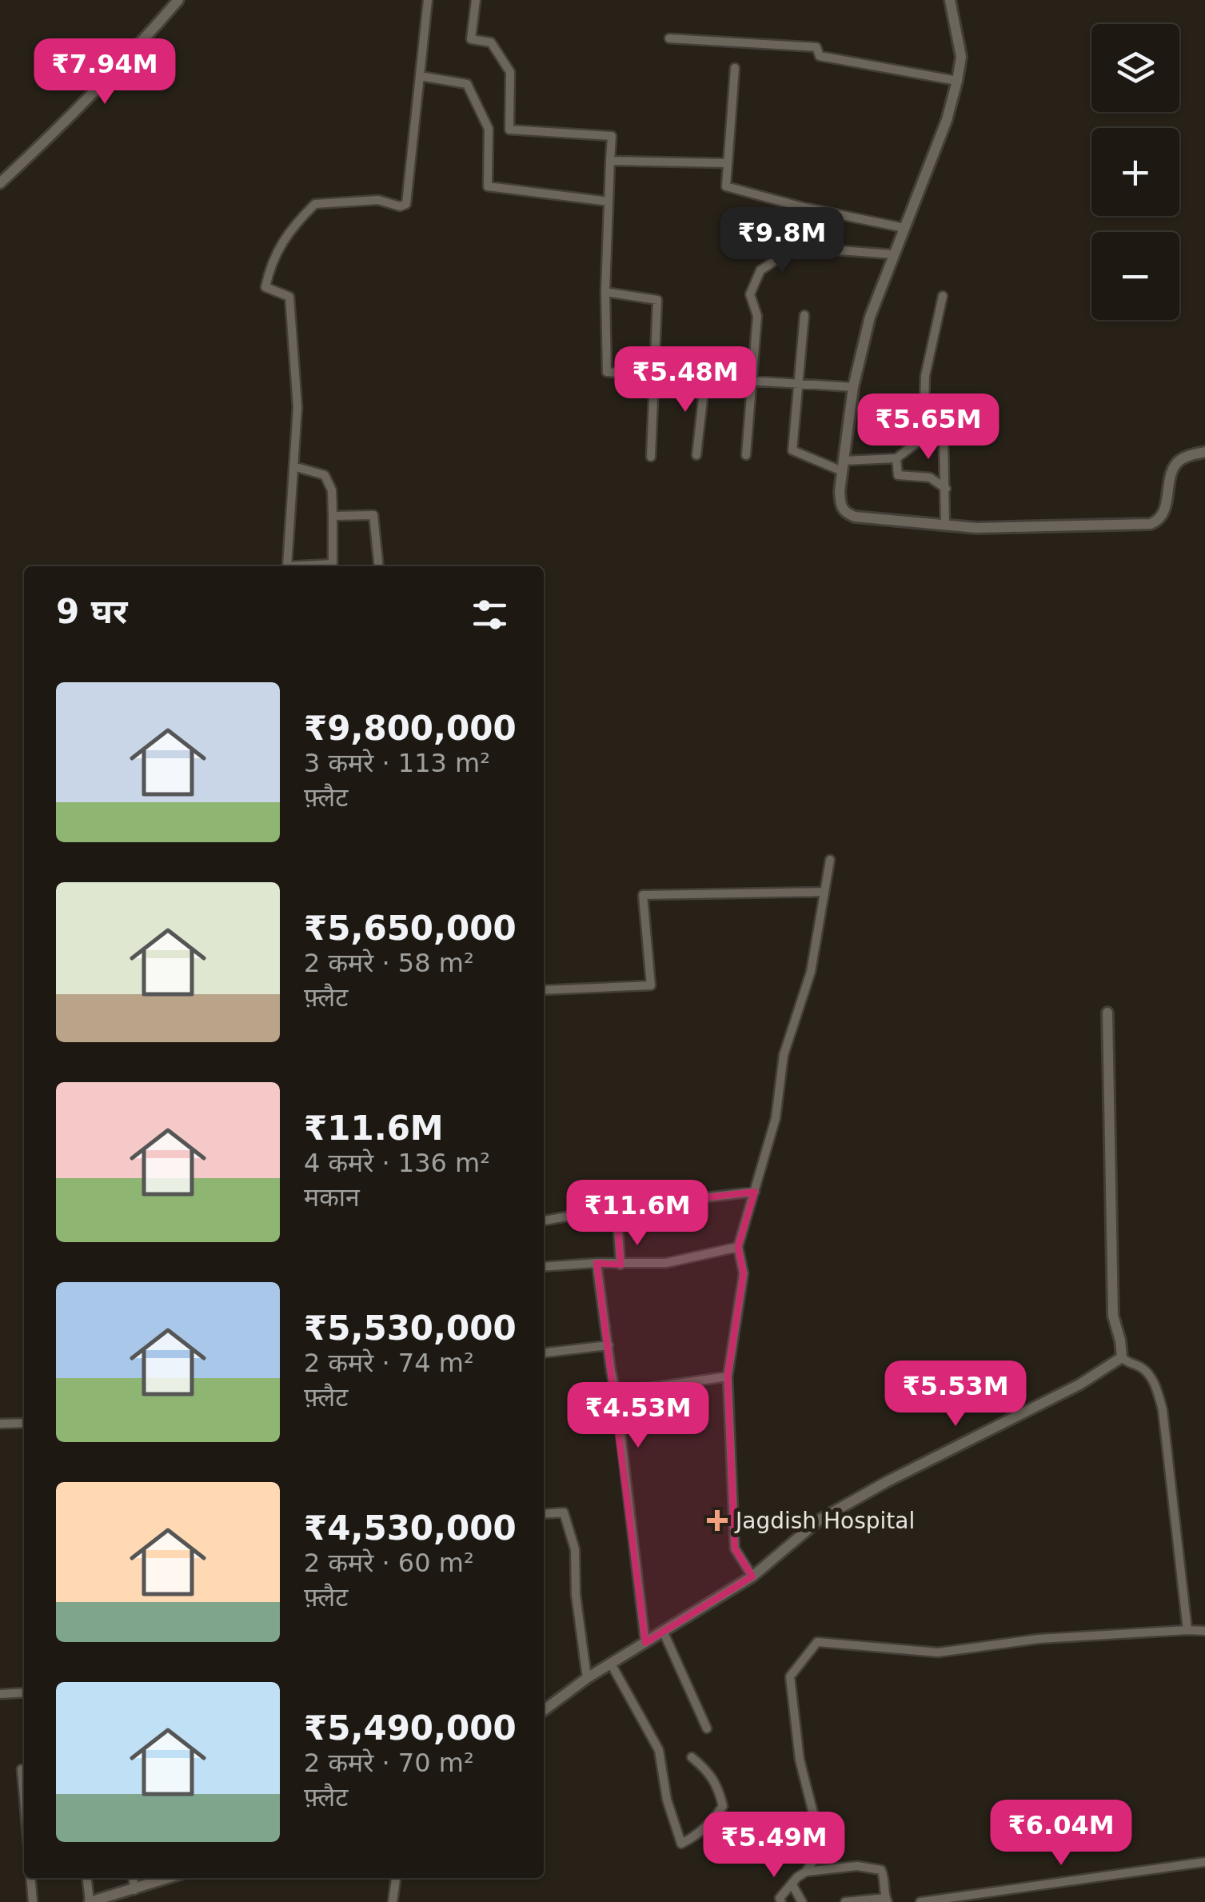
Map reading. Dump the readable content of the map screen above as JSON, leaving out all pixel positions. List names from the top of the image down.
{
  "places": {
    "health": ["Jagdish Hospital"]
  },
  "page": {
    "map_buttons": ["+", "−"],
    "price": [
      "₹7.94M",
      "₹9.8M",
      "₹5.48M",
      "₹5.65M",
      "₹11.6M",
      "₹5.53M",
      "₹4.53M",
      "₹6.04M",
      "₹5.49M"
    ],
    "heading": "9 घर",
    "list": [
      {
        "name": "₹9,800,000",
        "note": "3 कमरे · 113 m² · फ़्लैट"
      },
      {
        "name": "₹5,650,000",
        "note": "2 कमरे · 58 m² · फ़्लैट"
      },
      {
        "name": "₹11.6M",
        "note": "4 कमरे · 136 m² · मकान"
      },
      {
        "name": "₹5,530,000",
        "note": "2 कमरे · 74 m² · फ़्लैट"
      },
      {
        "name": "₹4,530,000",
        "note": "2 कमरे · 60 m² · फ़्लैट"
      },
      {
        "name": "₹5,490,000",
        "note": "2 कमरे · 70 m² · फ़्लैट"
      }
    ]
  }
}
